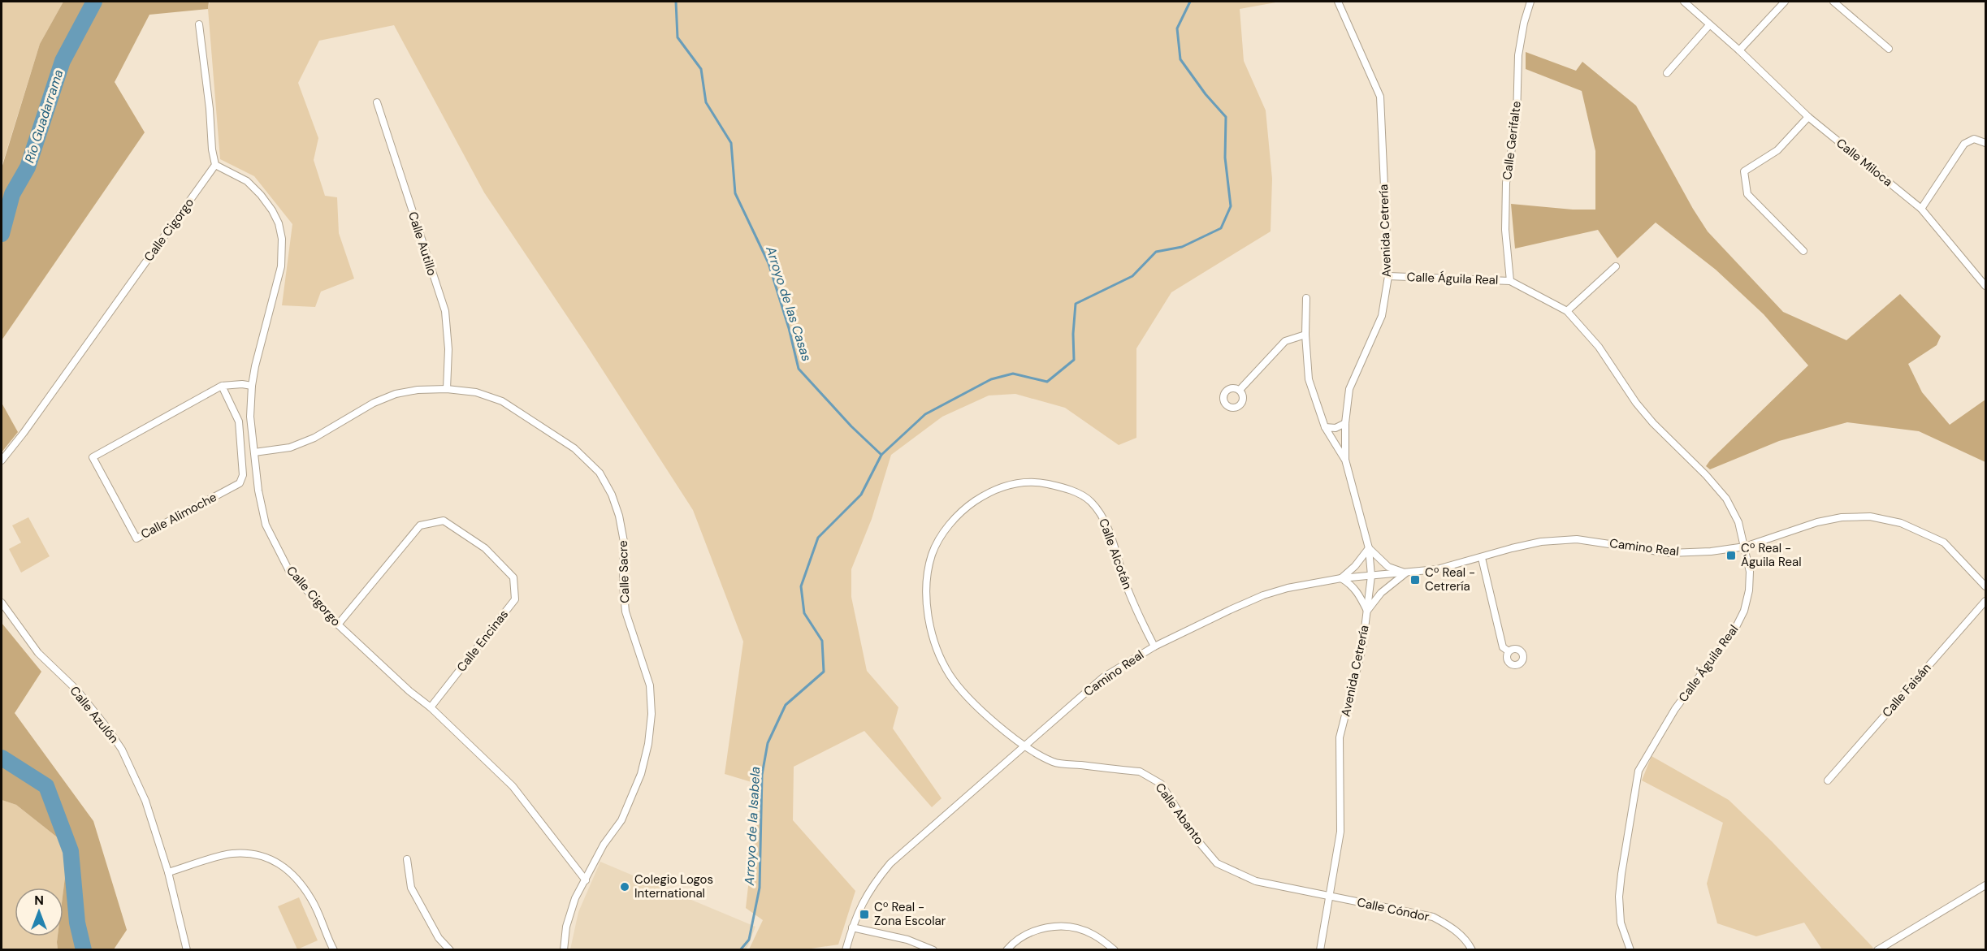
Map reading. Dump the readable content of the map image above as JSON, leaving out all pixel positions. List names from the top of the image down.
{
  "streets": {
    "street": [
      "Calle Gerifalte",
      "Calle Miloca",
      "Calle Cigorgo",
      "Avenida Cetrería",
      "Calle Autillo",
      "Calle Águila Real",
      "Calle Alimoche",
      "Camino Real",
      "Calle Alcotán",
      "Calle Sacre",
      "Calle Encinas",
      "Calle Faisán",
      "Calle Azulón",
      "Calle Abanto",
      "Calle Cóndor"
    ]
  },
  "crossings": [
    ["Calle Gerifalte", "Calle Águila Real"],
    ["Calle Cigorgo", "Calle Alimoche"],
    ["Calle Cigorgo", "Calle Sacre"],
    ["Calle Cigorgo", "Calle Encinas"],
    ["Avenida Cetrería", "Calle Águila Real"],
    ["Avenida Cetrería", "Camino Real"],
    ["Avenida Cetrería", "Calle Abanto"],
    ["Avenida Cetrería", "Calle Cóndor"],
    ["Calle Autillo", "Calle Sacre"],
    ["Calle Águila Real", "Camino Real"],
    ["Camino Real", "Calle Alcotán"],
    ["Camino Real", "Calle Abanto"],
    ["Calle Alcotán", "Calle Abanto"],
    ["Calle Abanto", "Calle Cóndor"]
  ],
  "water": ["Río Guadarrama", "Arroyo de las Casas", "Arroyo de la Isabela"],
  "places": {
    "transit": ["Cº Real - Águila Real", "Cº Real - Cetrería", "Cº Real - Zona Escolar"],
    "other": ["Colegio Logos International"]
  },
  "north": "top"
}
